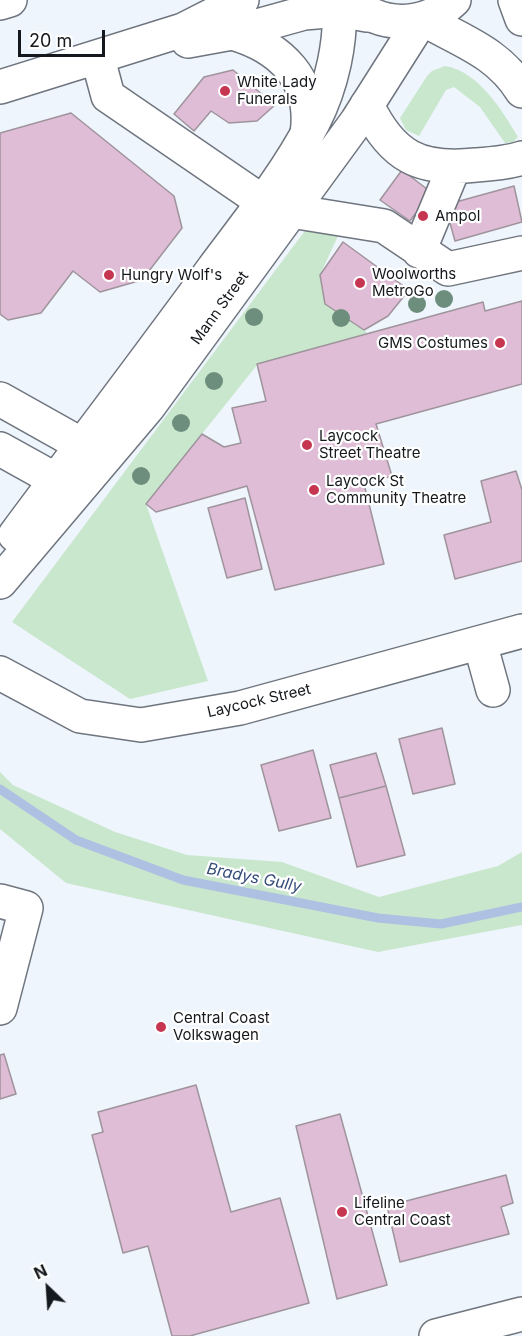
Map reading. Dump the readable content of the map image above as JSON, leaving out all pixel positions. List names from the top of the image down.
{
  "streets": {
    "main road": ["Mann Street", "Laycock Street"]
  },
  "water": ["Bradys Gully"],
  "places": [
    "White Lady Funerals",
    "Ampol",
    "Hungry Wolf's",
    "Woolworths MetroGo",
    "GMS Costumes",
    "Laycock Street Theatre",
    "Laycock St Community Theatre",
    "Central Coast Volkswagen",
    "Lifeline Central Coast"
  ],
  "scale_bar": "20 m",
  "north": "top left"
}
